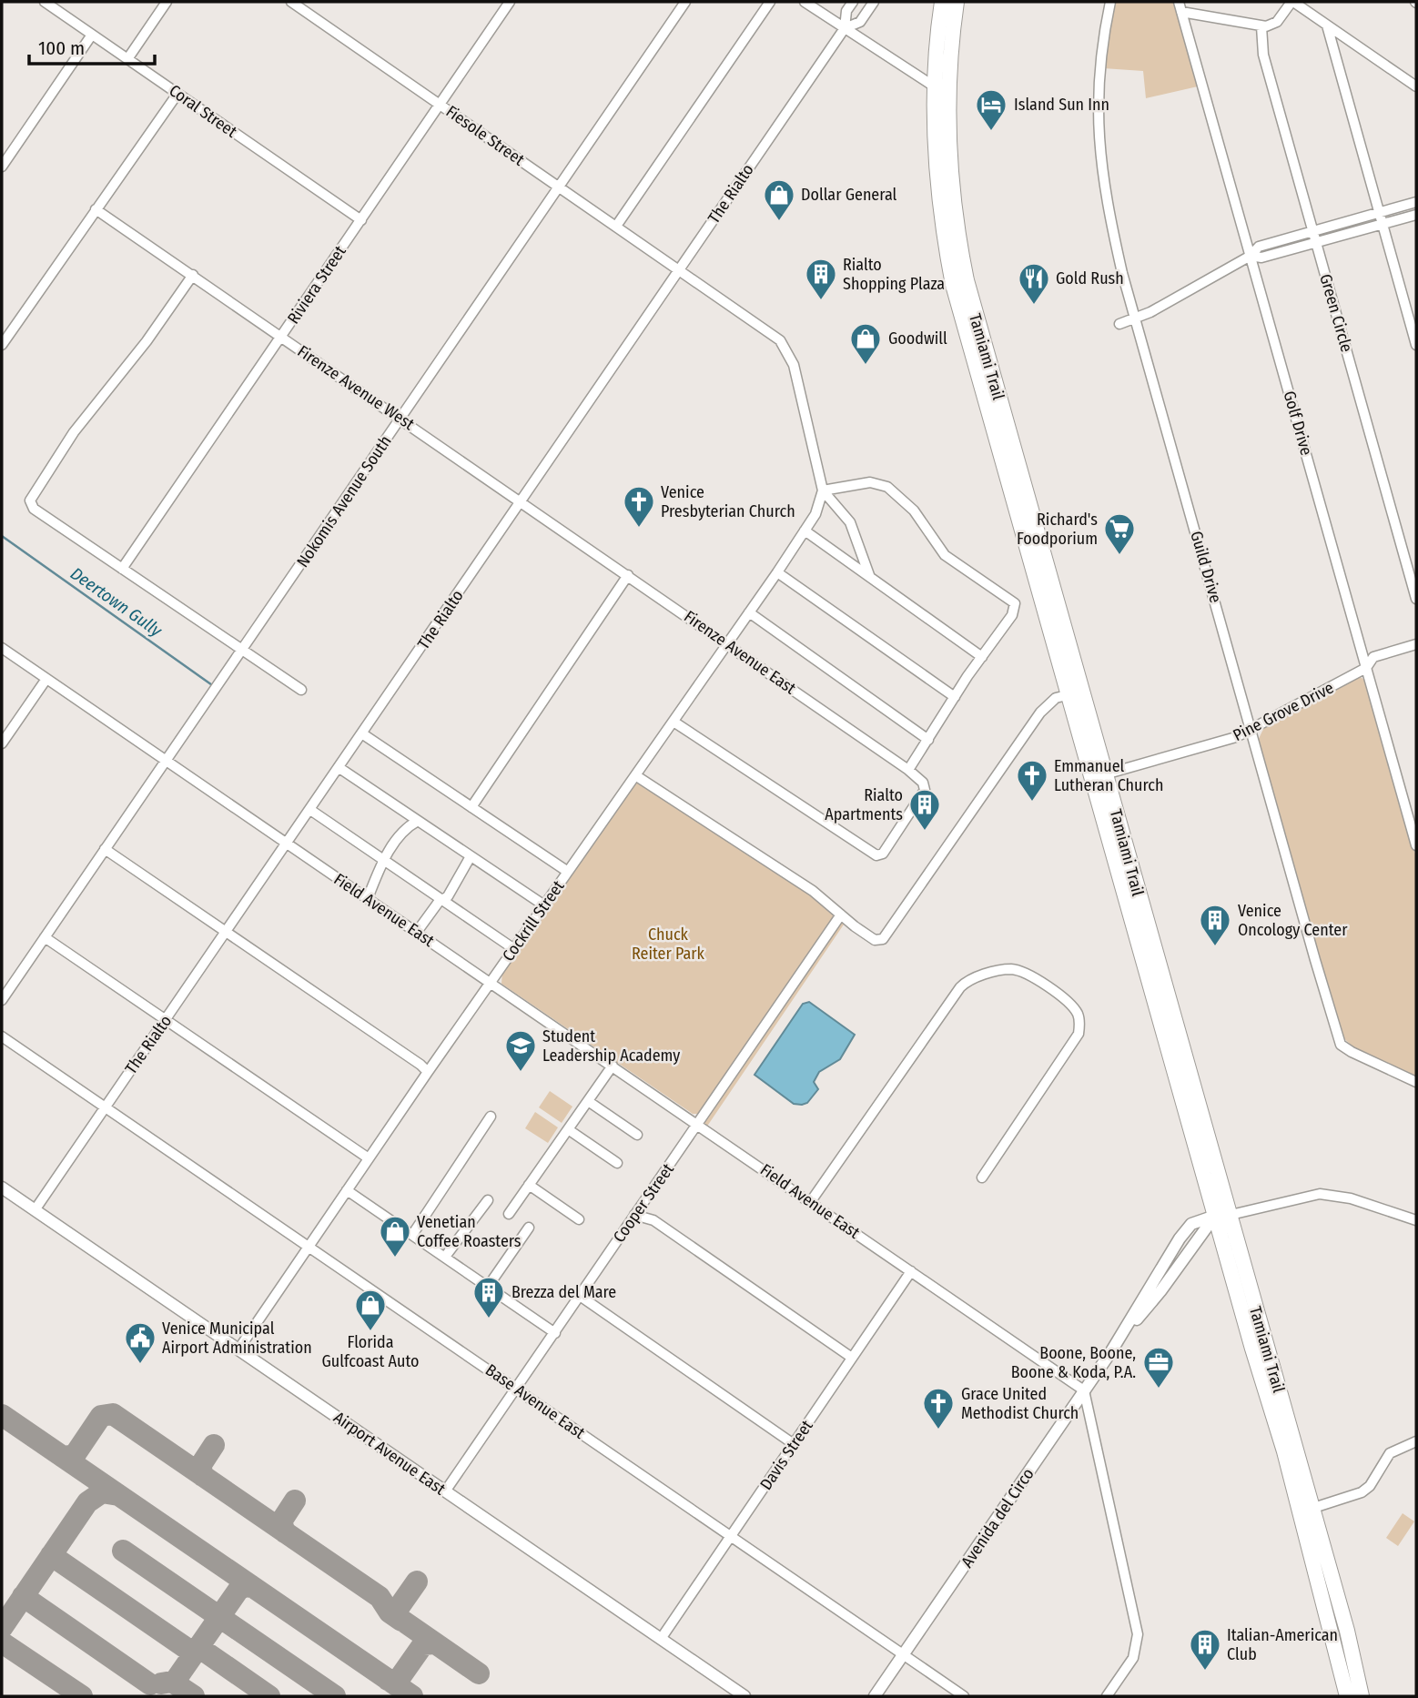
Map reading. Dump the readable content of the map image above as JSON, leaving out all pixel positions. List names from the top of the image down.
{
  "streets": {
    "main road": ["Tamiami Trail"],
    "street": [
      "Coral Street",
      "Fiesole Street",
      "The Rialto",
      "Riviera Street",
      "Green Circle",
      "Firenze Avenue West",
      "Golf Drive",
      "Nokomis Avenue South",
      "Guild Drive",
      "Firenze Avenue East",
      "Pine Grove Drive",
      "Field Avenue East",
      "Cockrill Street",
      "Cooper Street",
      "Base Avenue East",
      "Airport Avenue East",
      "Davis Street",
      "Avenida del Circo"
    ]
  },
  "crossings": [
    ["Coral Street", "Riviera Street"],
    ["Fiesole Street", "The Rialto"],
    ["Fiesole Street", "Riviera Street"],
    ["Fiesole Street", "Nokomis Avenue South"],
    ["The Rialto", "Firenze Avenue West"],
    ["The Rialto", "Firenze Avenue East"],
    ["The Rialto", "Field Avenue East"],
    ["The Rialto", "Base Avenue East"],
    ["The Rialto", "Airport Avenue East"],
    ["Riviera Street", "Firenze Avenue West"],
    ["Tamiami Trail", "Pine Grove Drive"],
    ["Tamiami Trail", "Avenida del Circo"],
    ["Firenze Avenue West", "Nokomis Avenue South"],
    ["Firenze Avenue West", "Firenze Avenue East"],
    ["Golf Drive", "Pine Grove Drive"],
    ["Nokomis Avenue South", "Field Avenue East"],
    ["Guild Drive", "Pine Grove Drive"],
    ["Firenze Avenue East", "Cockrill Street"],
    ["Field Avenue East", "Cockrill Street"],
    ["Field Avenue East", "Cooper Street"],
    ["Field Avenue East", "Davis Street"],
    ["Field Avenue East", "Avenida del Circo"],
    ["Cockrill Street", "Base Avenue East"],
    ["Cockrill Street", "Airport Avenue East"],
    ["Cooper Street", "Base Avenue East"],
    ["Cooper Street", "Airport Avenue East"],
    ["Base Avenue East", "Davis Street"],
    ["Base Avenue East", "Avenida del Circo"],
    ["Airport Avenue East", "Davis Street"]
  ],
  "water": ["Deertown Gully"],
  "parks": ["Chuck Reiter Park"],
  "places": {
    "hotel": ["Island Sun Inn"],
    "shop": [
      "Dollar General",
      "Goodwill",
      "Venetian Coffee Roasters",
      "Florida Gulfcoast Auto"
    ],
    "building": [
      "Rialto Shopping Plaza",
      "Rialto Apartments",
      "Venice Oncology Center",
      "Brezza del Mare",
      "Italian-American Club"
    ],
    "restaurant": ["Gold Rush"],
    "church": ["Venice Presbyterian Church", "Emmanuel Lutheran Church", "Grace United Methodist Church"],
    "supermarket": ["Richard's Foodporium"],
    "school or university": ["Student Leadership Academy"],
    "public building": ["Venice Municipal Airport Administration"],
    "office": ["Boone, Boone, Boone & Koda, P.A."]
  },
  "scale_bar": "100 m"
}
